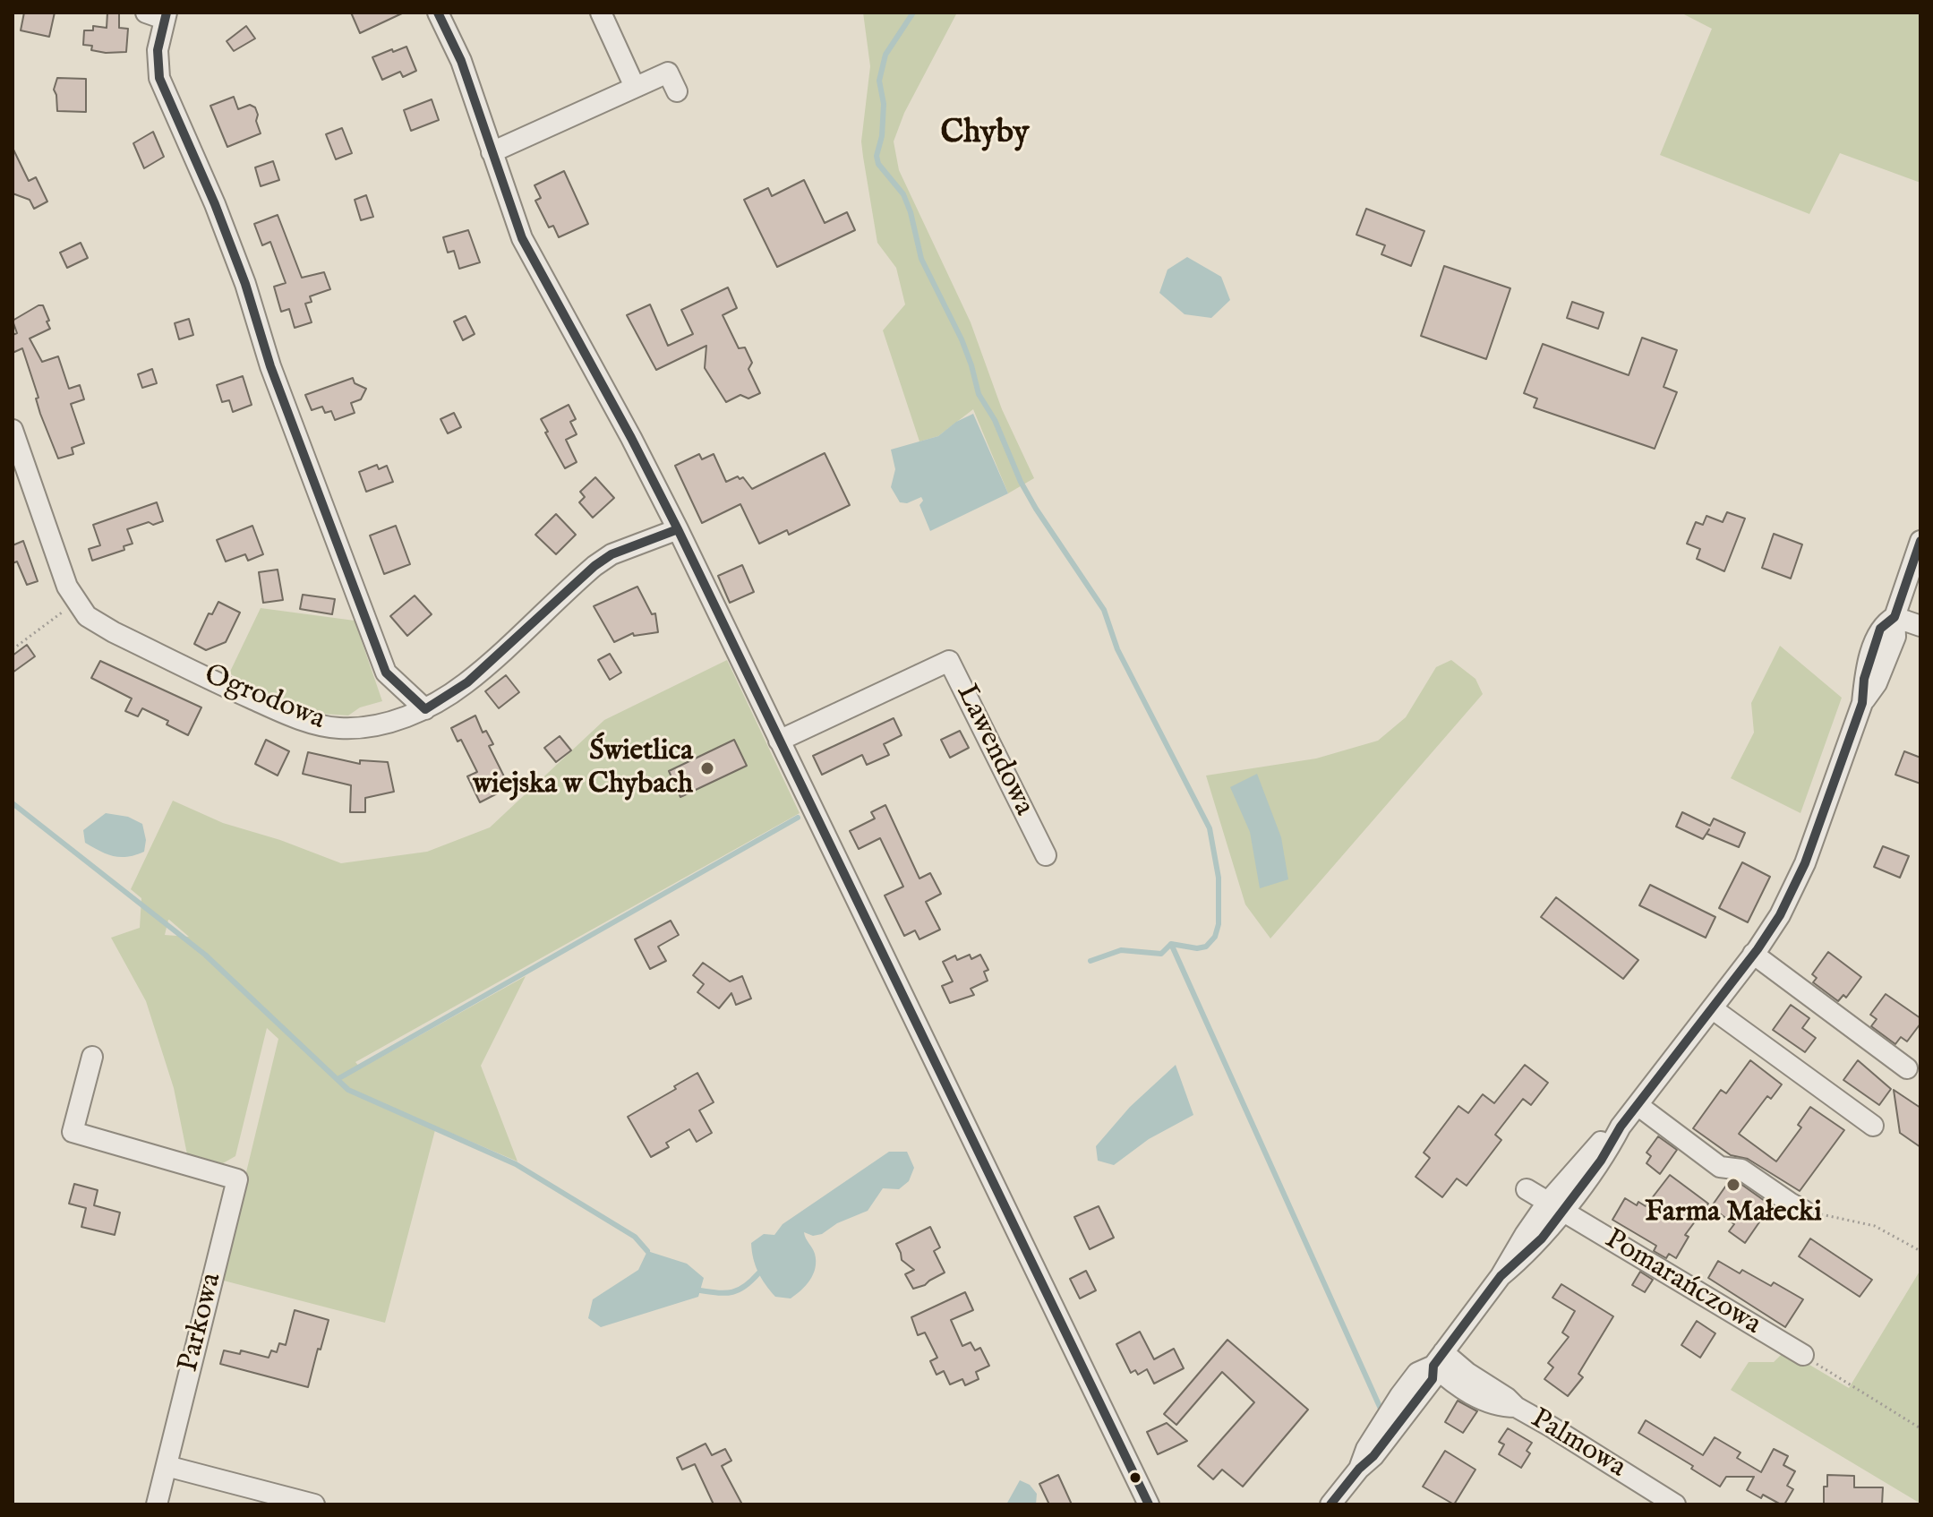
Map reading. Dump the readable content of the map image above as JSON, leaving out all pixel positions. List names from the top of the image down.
{
  "streets": {
    "street": [
      "Ogrodowa",
      "Lawendowa",
      "Pomarańczowa",
      "Parkowa",
      "Palmowa"
    ]
  },
  "districts": ["Chyby"],
  "places": ["Świetlica wiejska w Chybach", "Farma Małecki"]
}
